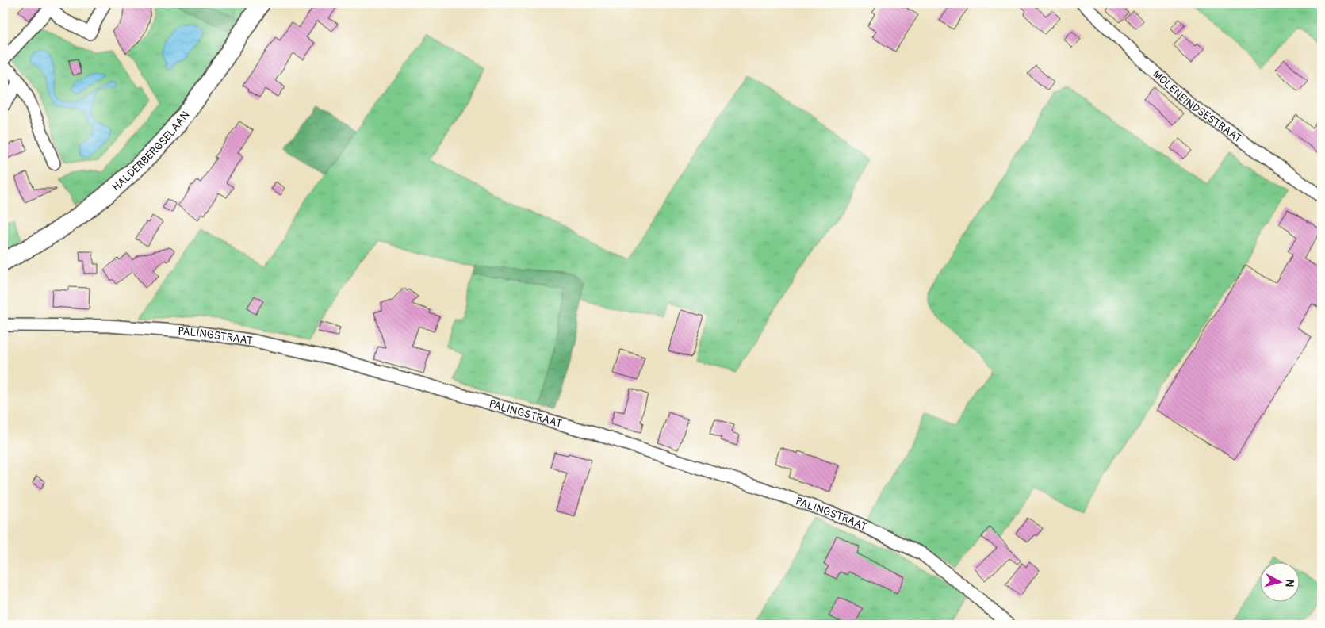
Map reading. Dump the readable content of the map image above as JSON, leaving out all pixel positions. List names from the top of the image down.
{
  "streets": {
    "main road": ["HALDERBERGSELAAN"],
    "street": ["MOLENEINDSESTRAAT", "PALINGSTRAAT"]
  },
  "north": "right"
}
